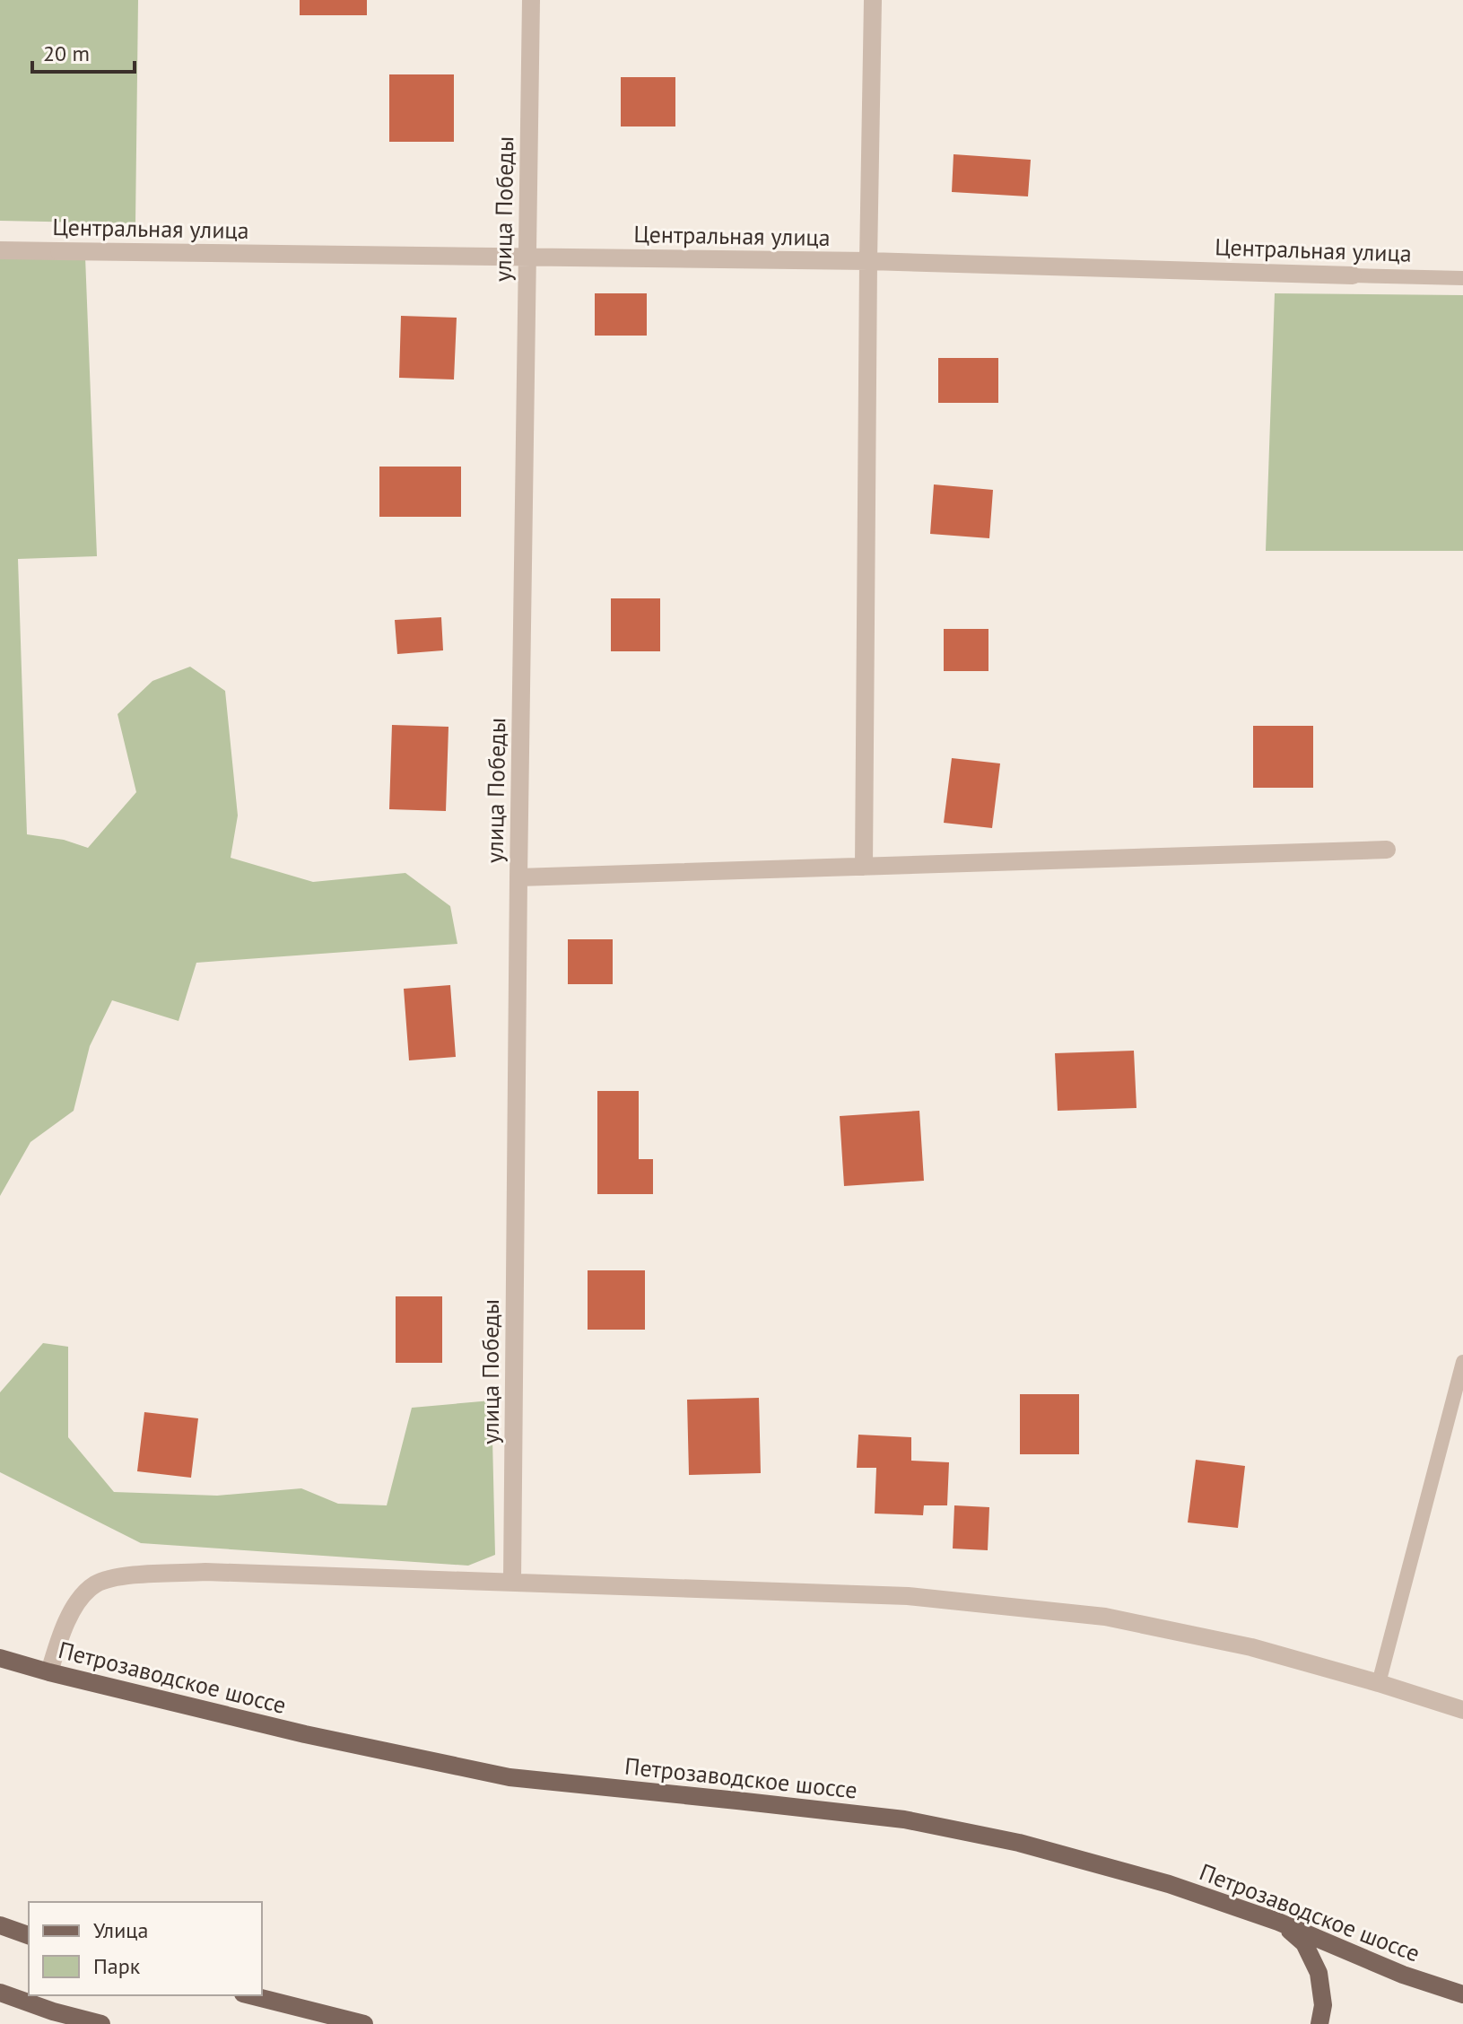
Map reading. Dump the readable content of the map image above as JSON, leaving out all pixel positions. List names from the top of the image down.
{
  "streets": {
    "main road": ["Петрозаводское шоссе"],
    "street": ["улица Победы", "Центральная улица"]
  },
  "crossings": [
    ["улица Победы", "Центральная улица"]
  ],
  "legend": ["Улица", "Парк"],
  "scale_bar": "20 m"
}
